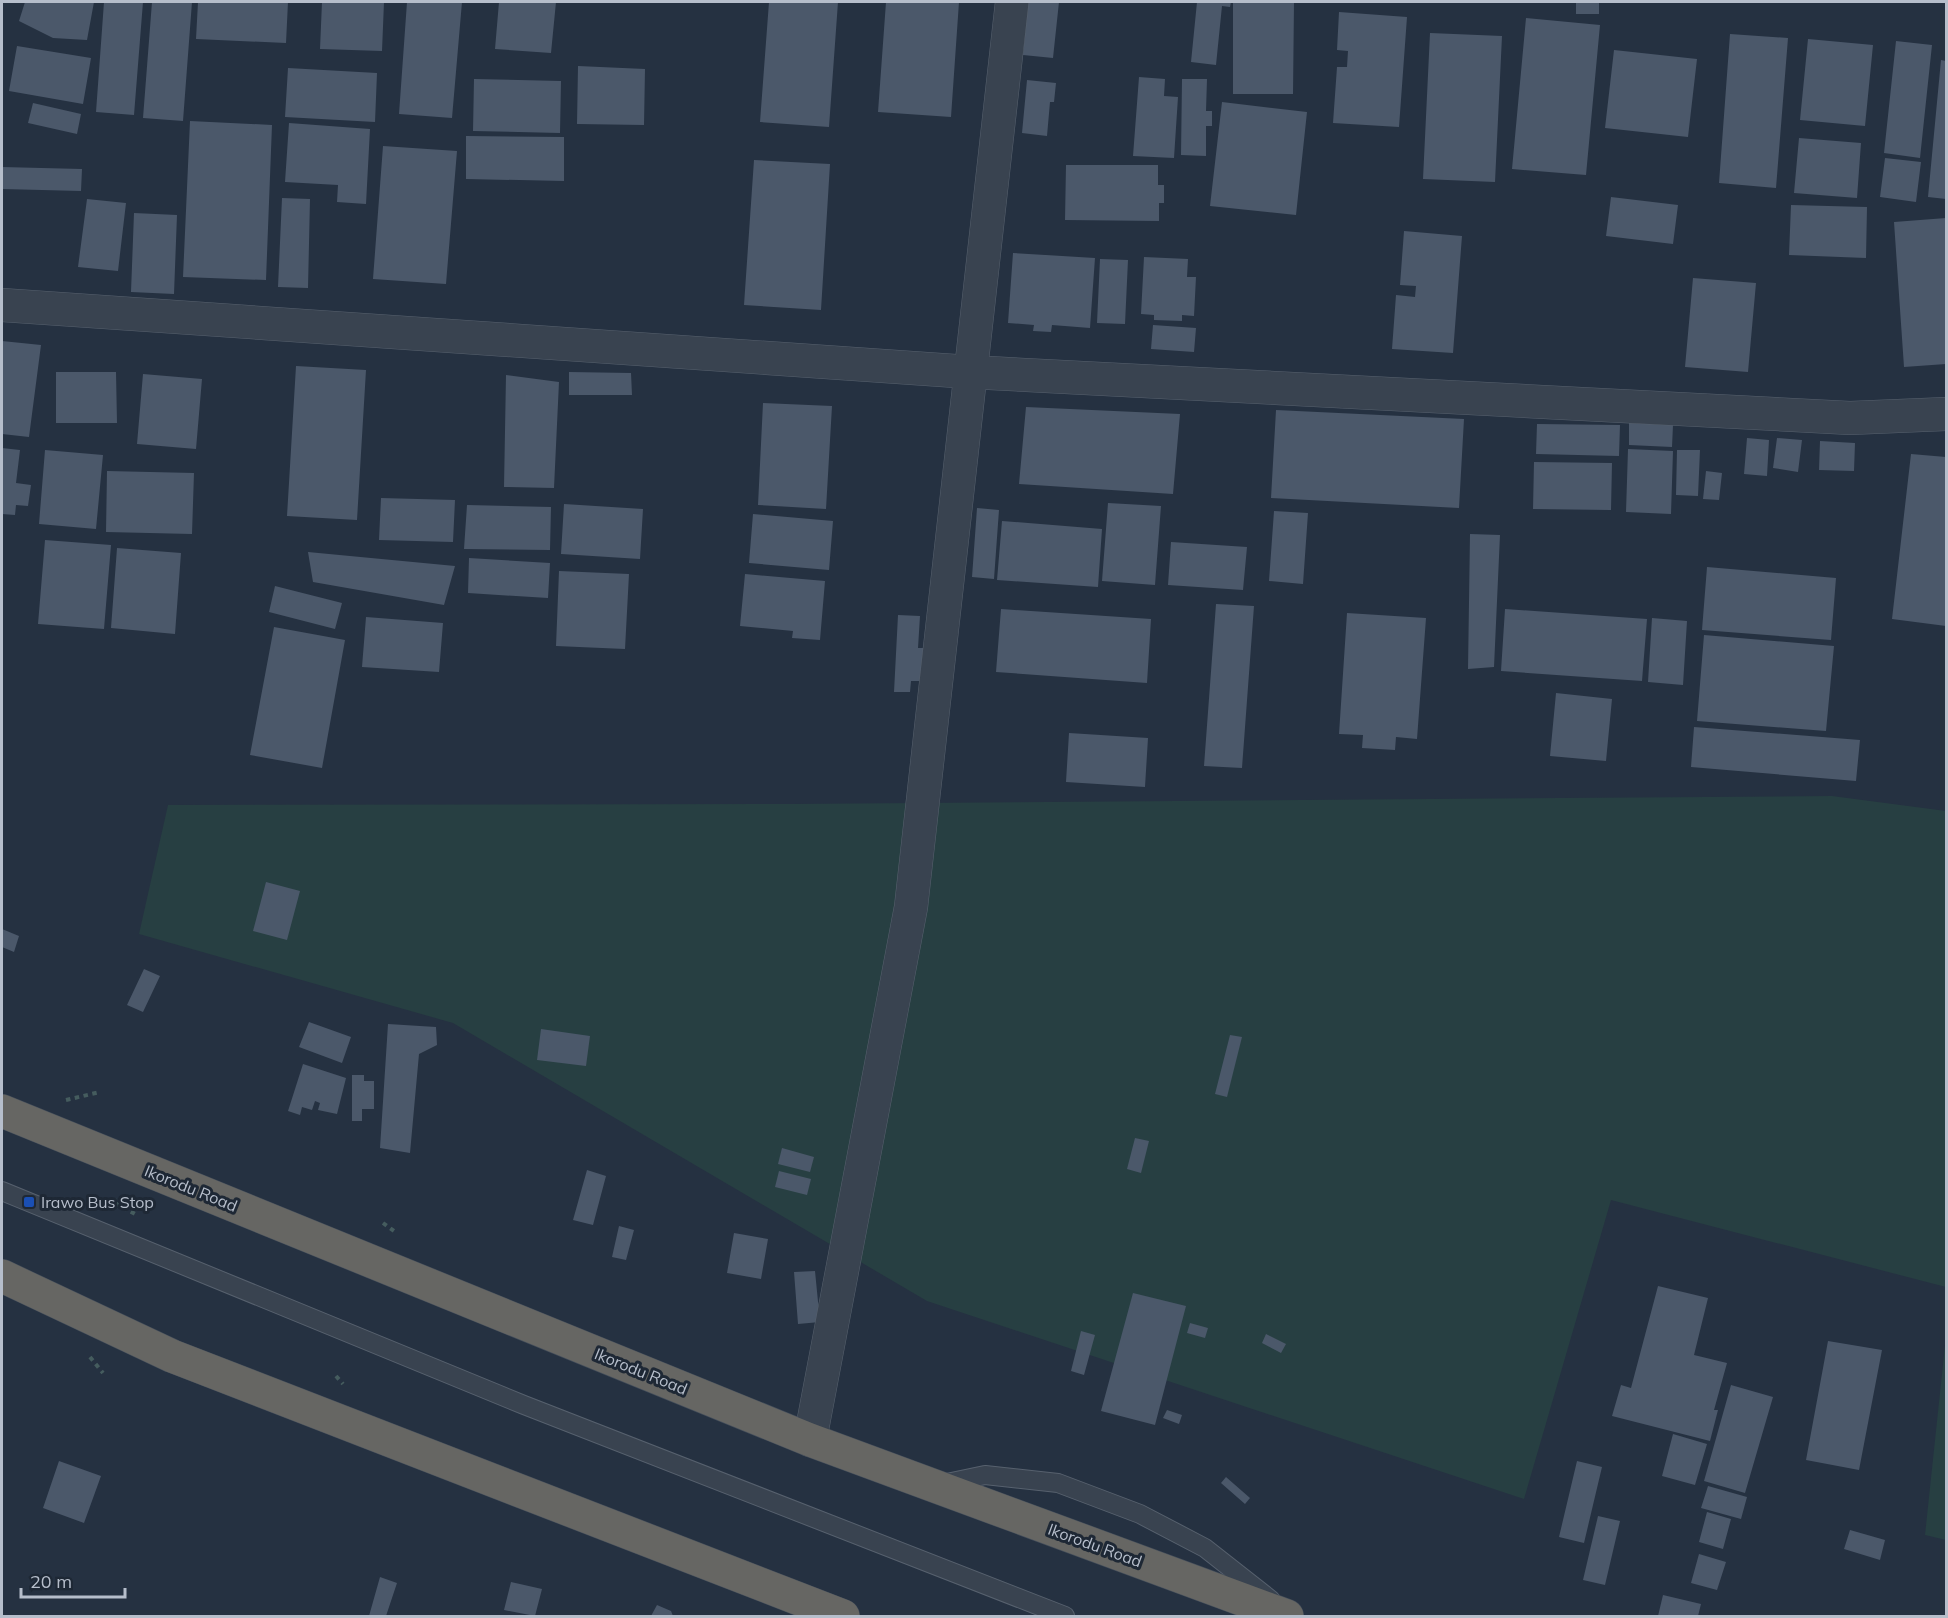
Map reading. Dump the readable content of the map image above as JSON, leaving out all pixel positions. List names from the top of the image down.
{
  "streets": {
    "highway": ["Ikorodu Road"]
  },
  "places": {
    "transit": ["Irawo Bus Stop"]
  },
  "scale_bar": "20 m"
}
